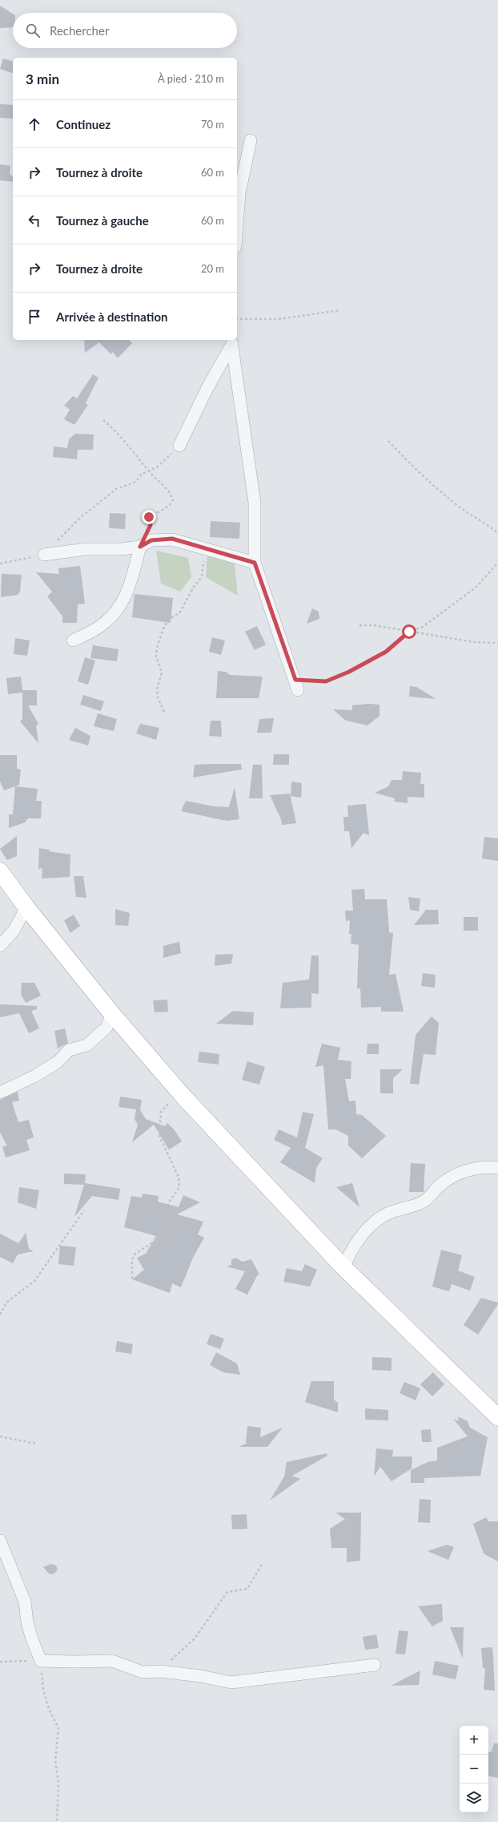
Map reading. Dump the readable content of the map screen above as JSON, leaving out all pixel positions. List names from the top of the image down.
{
  "page": {
    "search": "Rechercher",
    "heading": ["3 min", "À pied · 210 m"],
    "list": [
      ["Continuez", "70 m"],
      ["Tournez à droite", "60 m"],
      ["Tournez à gauche", "60 m"],
      ["Tournez à droite", "20 m"],
      "Arrivée à destination"
    ],
    "map_buttons": ["+", "−"]
  }
}
